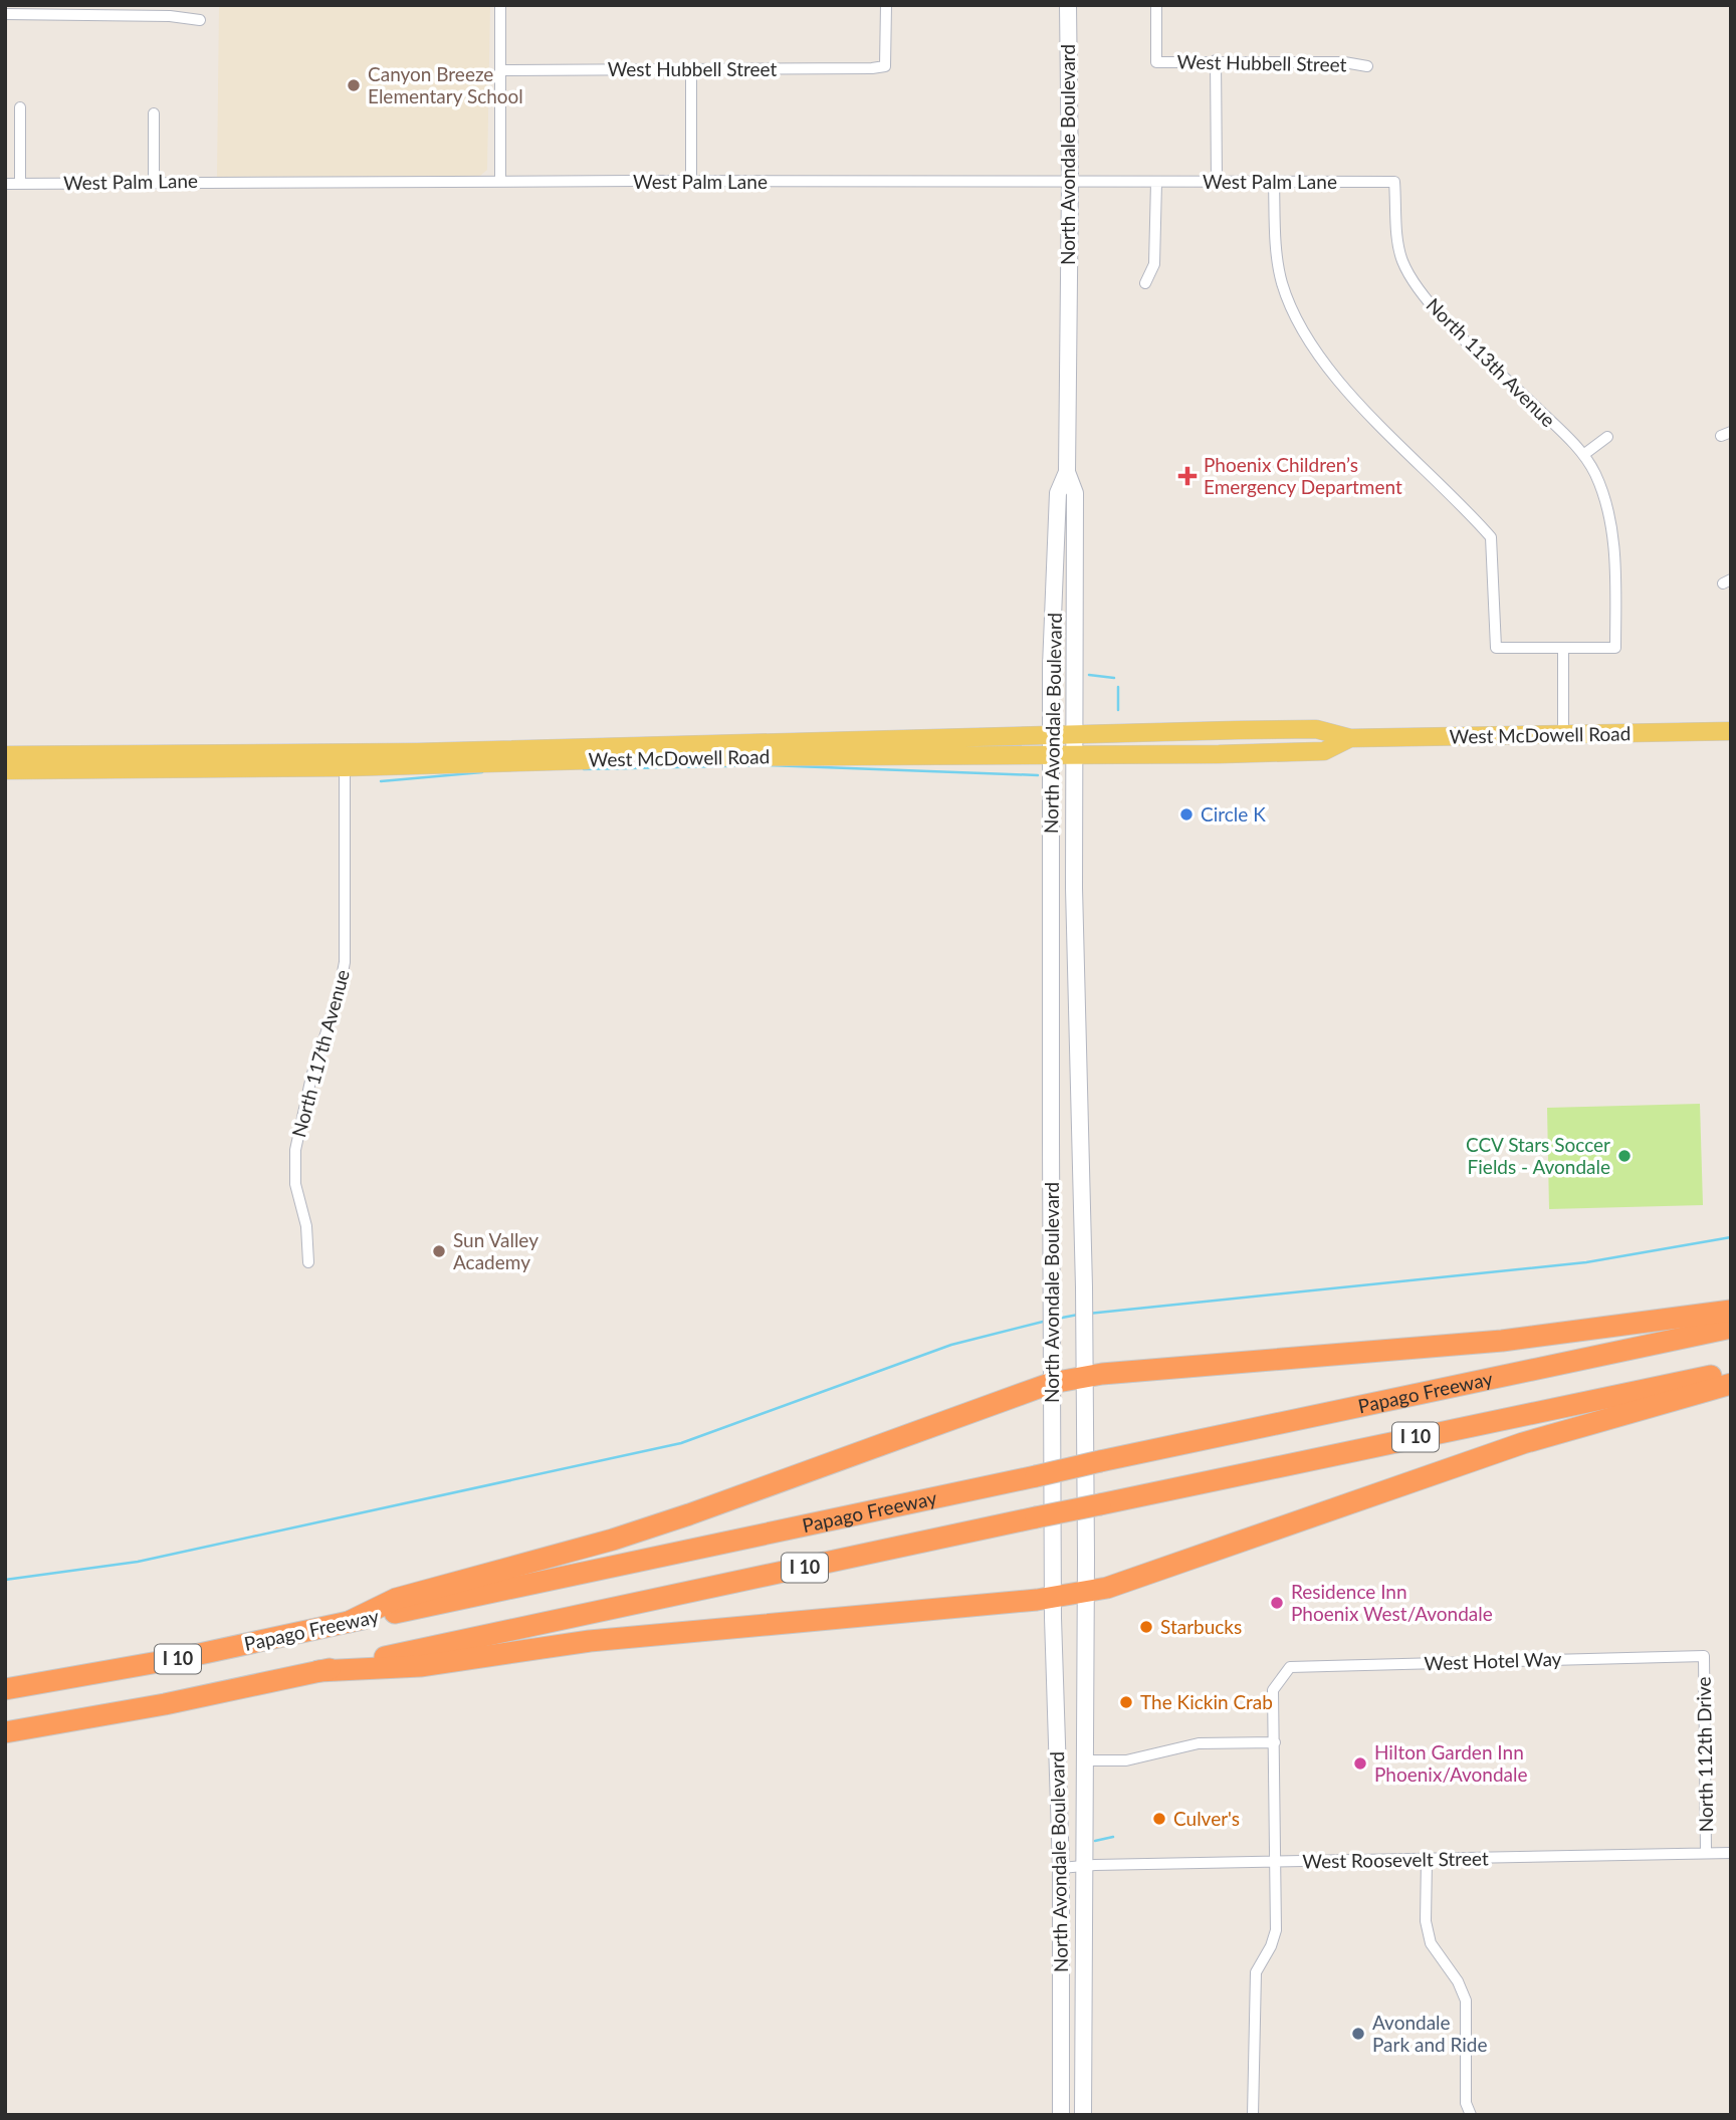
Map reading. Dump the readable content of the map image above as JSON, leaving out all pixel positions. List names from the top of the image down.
{
  "streets": {
    "highway": ["Papago Freeway", "I 10"],
    "main road": ["North Avondale Boulevard", "West McDowell Road"],
    "street": [
      "West Hubbell Street",
      "West Palm Lane",
      "North 113th Avenue",
      "North 117th Avenue",
      "West Hotel Way",
      "North 112th Drive",
      "West Roosevelt Street"
    ]
  },
  "crossings": [
    ["North Avondale Boulevard", "West Palm Lane"],
    ["North Avondale Boulevard", "West McDowell Road"],
    ["North Avondale Boulevard", "West Roosevelt Street"],
    ["West Palm Lane", "North 113th Avenue"],
    ["West McDowell Road", "North 117th Avenue"],
    ["West Hotel Way", "North 112th Drive"],
    ["North 112th Drive", "West Roosevelt Street"]
  ],
  "places": {
    "other": [
      "Canyon Breeze Elementary School",
      "Circle K",
      "CCV Stars Soccer Fields - Avondale",
      "Sun Valley Academy",
      "Residence Inn Phoenix West/Avondale",
      "Starbucks",
      "The Kickin Crab",
      "Hilton Garden Inn Phoenix/Avondale",
      "Culver's",
      "Avondale Park and Ride"
    ],
    "health": ["Phoenix Children’s Emergency Department"]
  }
}
